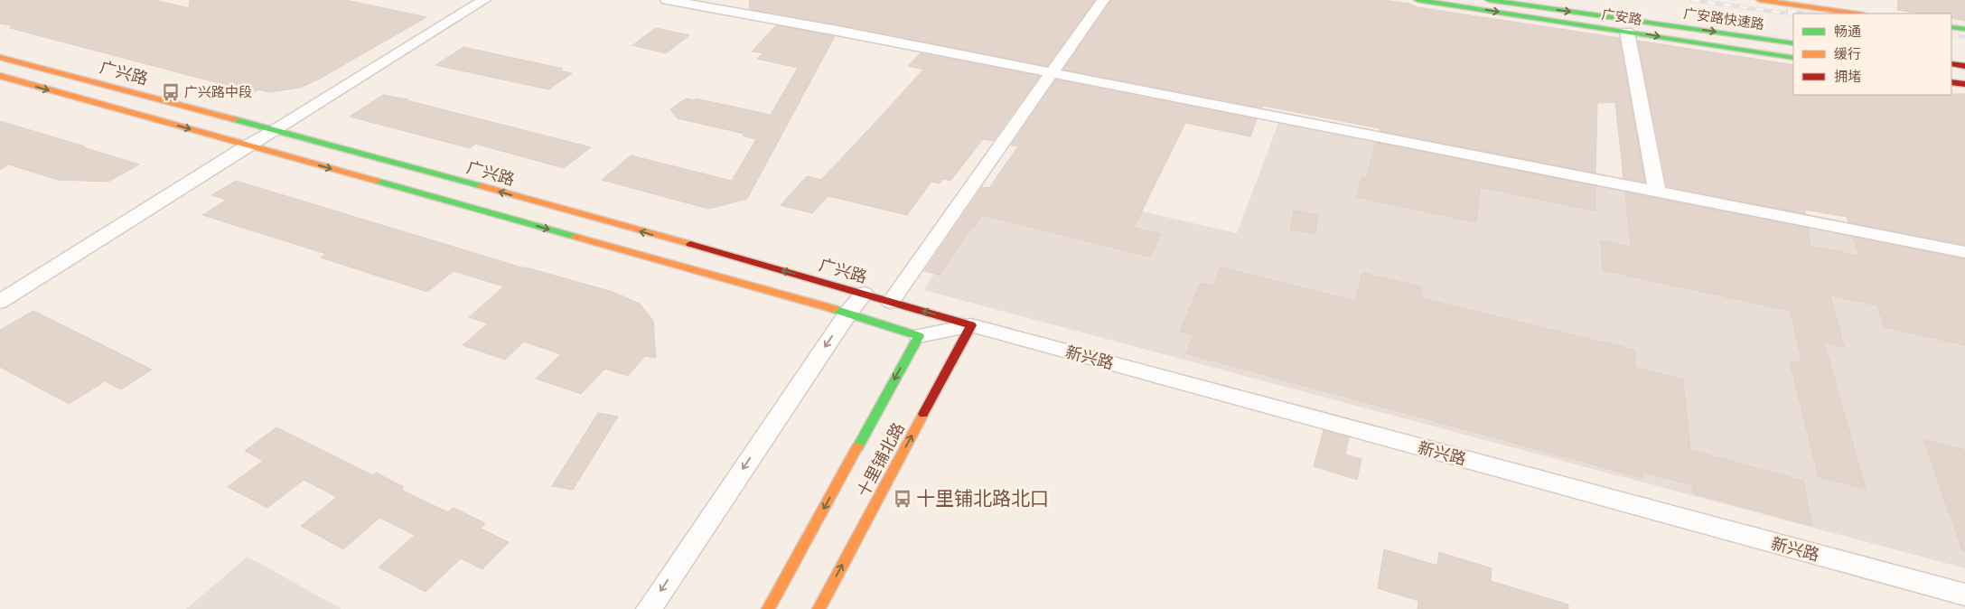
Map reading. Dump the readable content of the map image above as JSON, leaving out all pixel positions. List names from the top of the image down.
{
  "streets": {
    "main road": [
      "广安路",
      "广安路快速路",
      "广兴路",
      "十里铺北路"
    ],
    "street": ["新兴路"]
  },
  "crossings": [
    ["广兴路", "新兴路"],
    ["广兴路", "十里铺北路"],
    ["新兴路", "十里铺北路"]
  ],
  "one_way": ["广安路", "广安路快速路"],
  "places": {
    "bus stop": ["广兴路中段", "十里铺北路北口"]
  },
  "legend": ["畅通", "缓行", "拥堵"]
}
